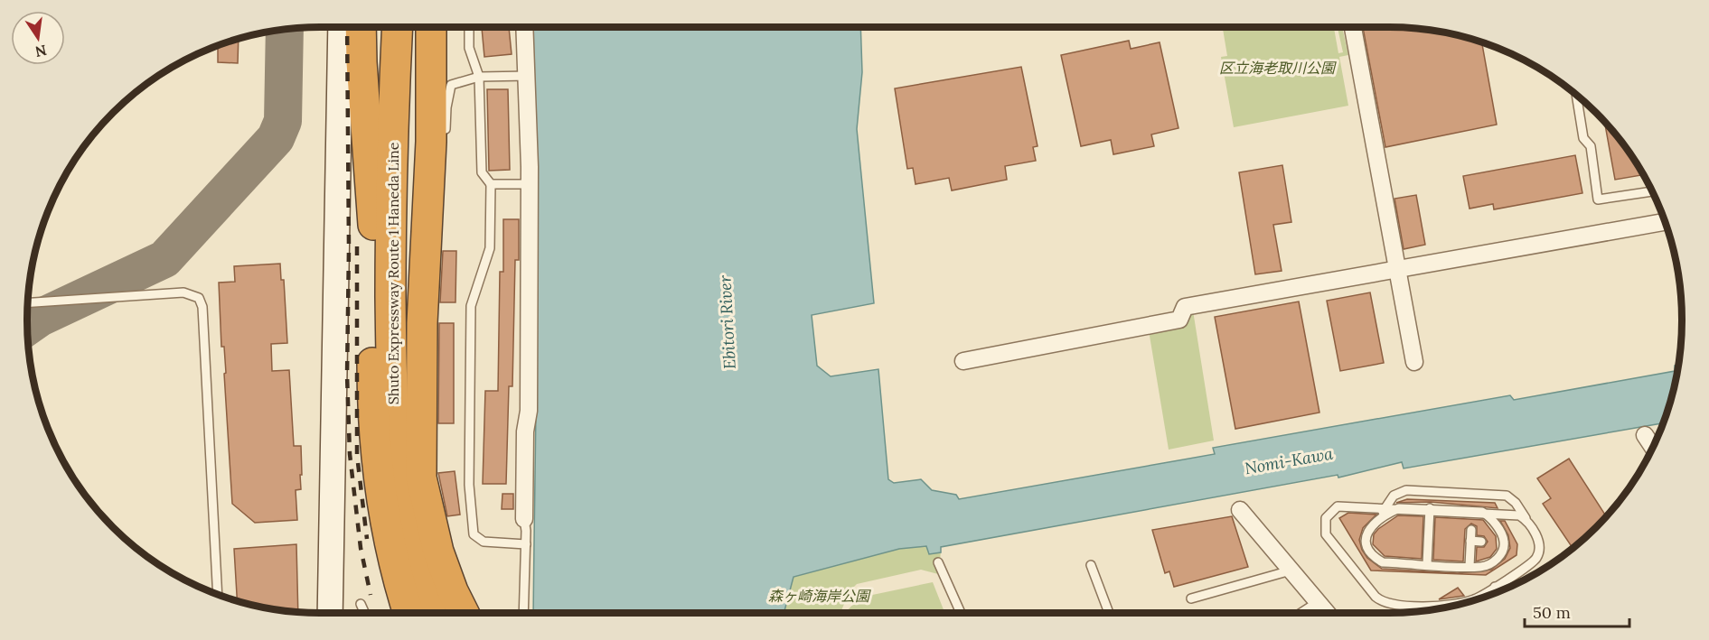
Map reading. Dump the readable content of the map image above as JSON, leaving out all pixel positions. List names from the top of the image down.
{
  "streets": {
    "highway": ["Shuto Expressway Route 1 Haneda Line"]
  },
  "water": ["Ebitori River", "Nomi-Kawa"],
  "parks": ["区立海老取川公園", "森ヶ崎海岸公園"],
  "scale_bar": "50 m",
  "north": "bottom"
}
